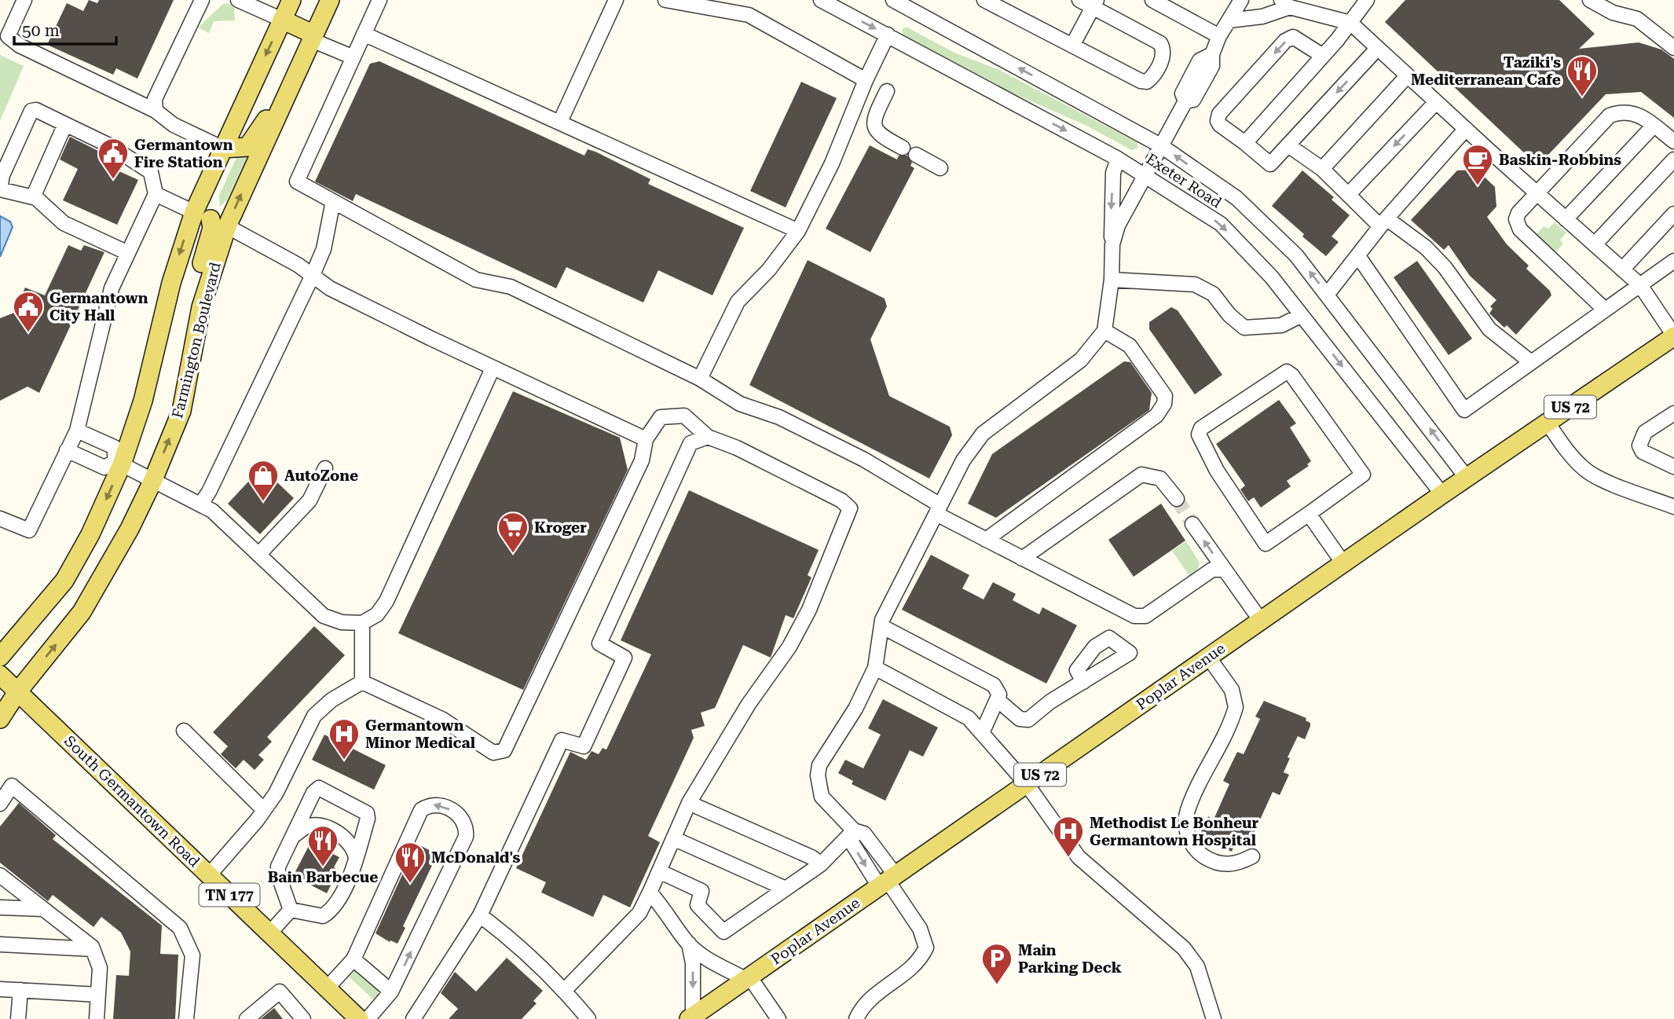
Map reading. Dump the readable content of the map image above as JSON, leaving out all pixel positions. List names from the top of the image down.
{
  "streets": {
    "main road": [
      "Farmington Boulevard",
      "US 72",
      "Poplar Avenue",
      "South Germantown Road",
      "TN 177"
    ],
    "street": ["Exeter Road"]
  },
  "crossings": [
    ["Exeter Road", "Poplar Avenue"],
    ["Farmington Boulevard", "South Germantown Road"]
  ],
  "places": {
    "restaurant": ["Taziki's Mediterranean Cafe", "Bain Barbecue", "McDonald's"],
    "public building": ["Germantown Fire Station", "Germantown City Hall"],
    "cafe": ["Baskin-Robbins"],
    "shop": ["AutoZone"],
    "supermarket": ["Kroger"],
    "hospital": ["Germantown Minor Medical", "Methodist Le Bonheur Germantown Hospital"],
    "parking": ["Main Parking Deck"]
  },
  "scale_bar": "50 m"
}
